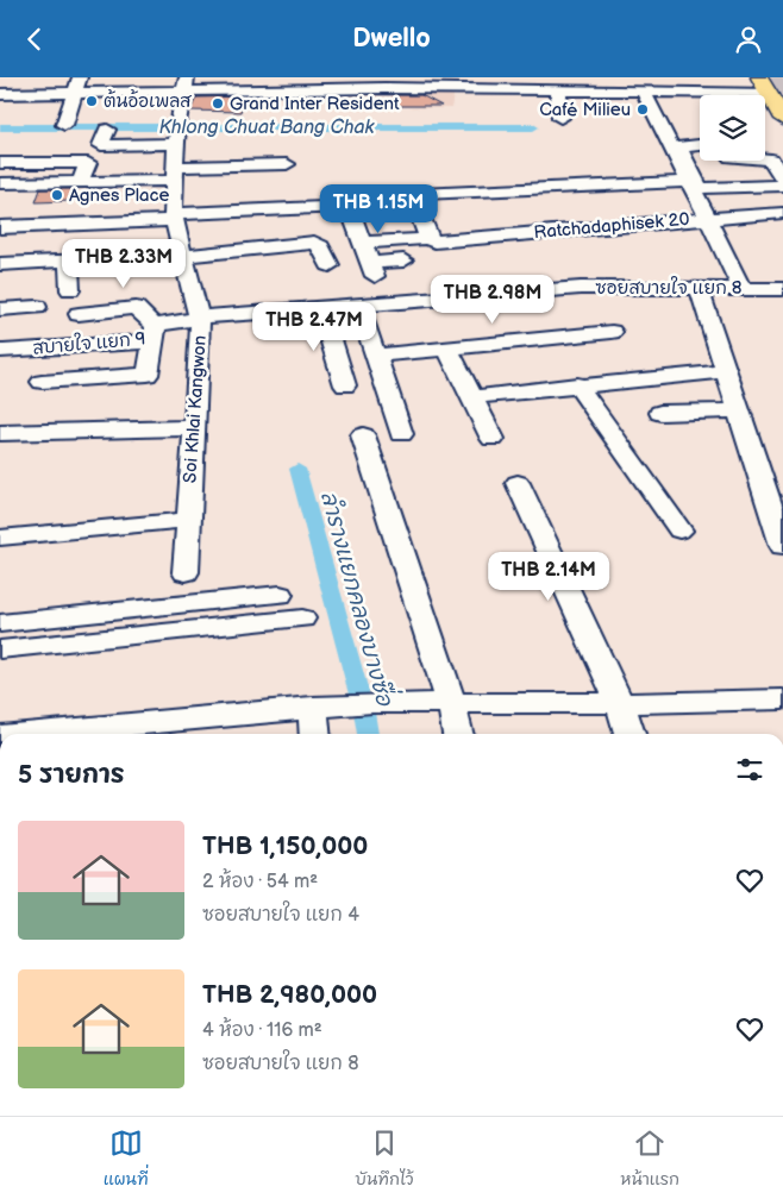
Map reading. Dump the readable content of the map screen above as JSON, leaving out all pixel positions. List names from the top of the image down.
{
  "streets": {
    "street": [
      "Ratchadaphisek 20",
      "ซอยสบายใจ แยก 8",
      "สบายใจ แยก 9",
      "Soi Khlai Kangwon"
    ]
  },
  "crossings": [
    ["ซอยสบายใจ แยก 8", "สบายใจ แยก 9"],
    ["ซอยสบายใจ แยก 8", "Soi Khlai Kangwon"],
    ["สบายใจ แยก 9", "Soi Khlai Kangwon"]
  ],
  "water": ["Khlong Chuat Bang Chak", "ลำรางแยกคลองบางซื่อ"],
  "places": [
    "ต้นอ้อเพลส",
    "Grand Inter Resident",
    "Café Milieu",
    "Agnes Place"
  ],
  "page": {
    "header": "Dwello",
    "price": [
      "THB 1.15M",
      "THB 2.33M",
      "THB 2.98M",
      "THB 2.47M",
      "THB 2.14M"
    ],
    "heading": "5 รายการ",
    "list": [
      {
        "name": "THB 1,150,000",
        "note": "2 ห้อง · 54 m² · ซอยสบายใจ แยก 4"
      },
      {
        "name": "THB 2,980,000",
        "note": "4 ห้อง · 116 m² · ซอยสบายใจ แยก 8"
      }
    ],
    "tabs": ["แผนที่", "บันทึกไว้", "หน้าแรก"]
  }
}
